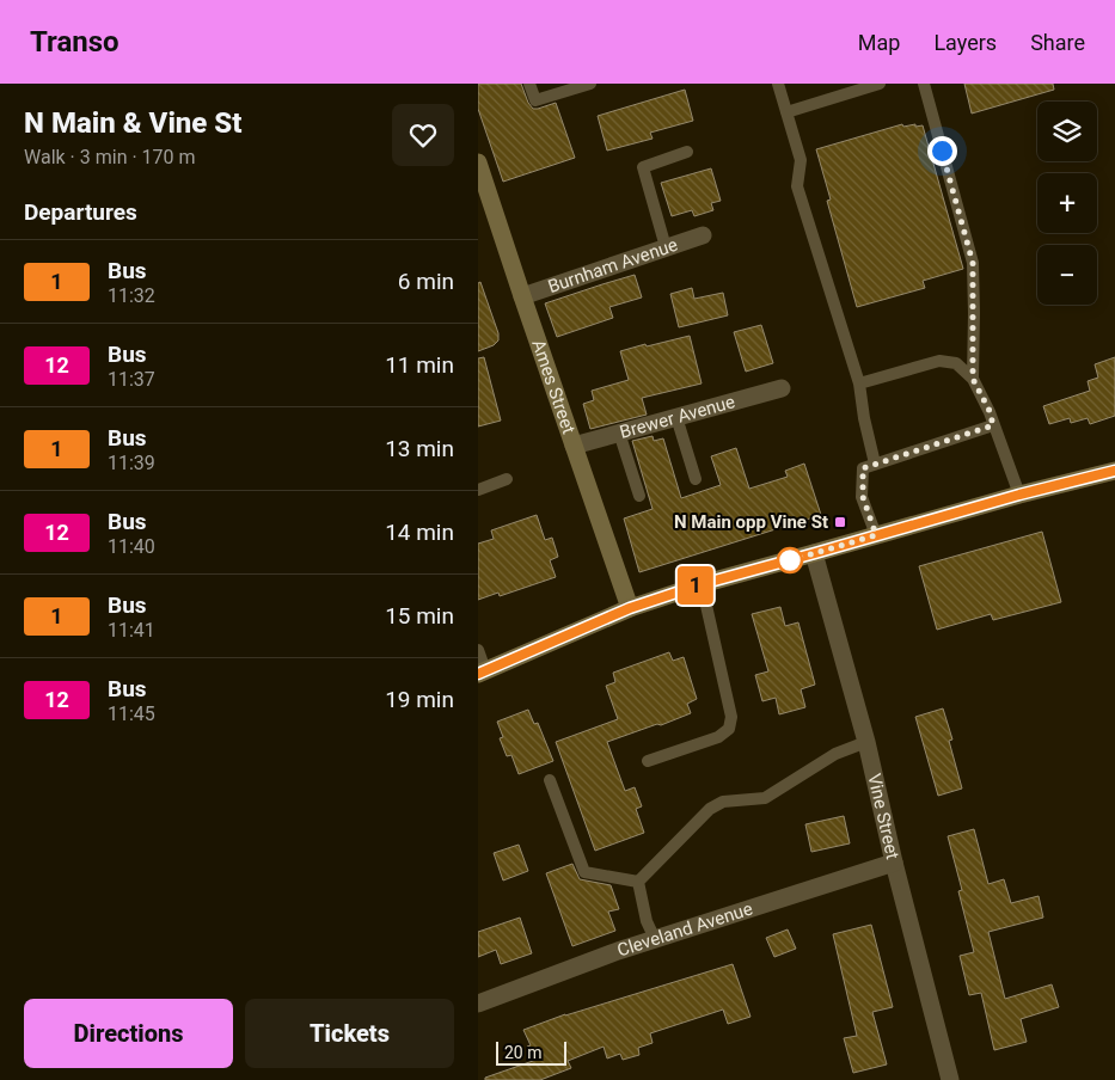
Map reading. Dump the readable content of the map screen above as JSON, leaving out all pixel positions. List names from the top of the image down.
{
  "streets": {
    "main road": ["Ames Street"],
    "street": [
      "Burnham Avenue",
      "Brewer Avenue",
      "Vine Street",
      "Cleveland Avenue"
    ]
  },
  "crossings": [
    ["Burnham Avenue", "Ames Street"],
    ["Ames Street", "Brewer Avenue"],
    ["Vine Street", "Cleveland Avenue"]
  ],
  "places": {
    "transit": ["N Main opp Vine St"]
  },
  "lines": ["bus line 1"],
  "scale_bar": "20 m",
  "page": {
    "header": "Transo",
    "nav": ["Map", "Layers", "Share"],
    "heading": [
      ["N Main & Vine St", "Walk · 3 min · 170 m"],
      "Departures"
    ],
    "on_map": "1",
    "map_buttons": ["+", "−"],
    "list": [
      {
        "mark": "1",
        "name": "Bus",
        "note": "11:32",
        "value": "6 min"
      },
      {
        "mark": "12",
        "name": "Bus",
        "note": "11:37",
        "value": "11 min"
      },
      {
        "mark": "1",
        "name": "Bus",
        "note": "11:39",
        "value": "13 min"
      },
      {
        "mark": "12",
        "name": "Bus",
        "note": "11:40",
        "value": "14 min"
      },
      {
        "mark": "1",
        "name": "Bus",
        "note": "11:41",
        "value": "15 min"
      },
      {
        "mark": "12",
        "name": "Bus",
        "note": "11:45",
        "value": "19 min"
      }
    ],
    "buttons": ["Directions", "Tickets"],
    "scale": "20 m"
  }
}
